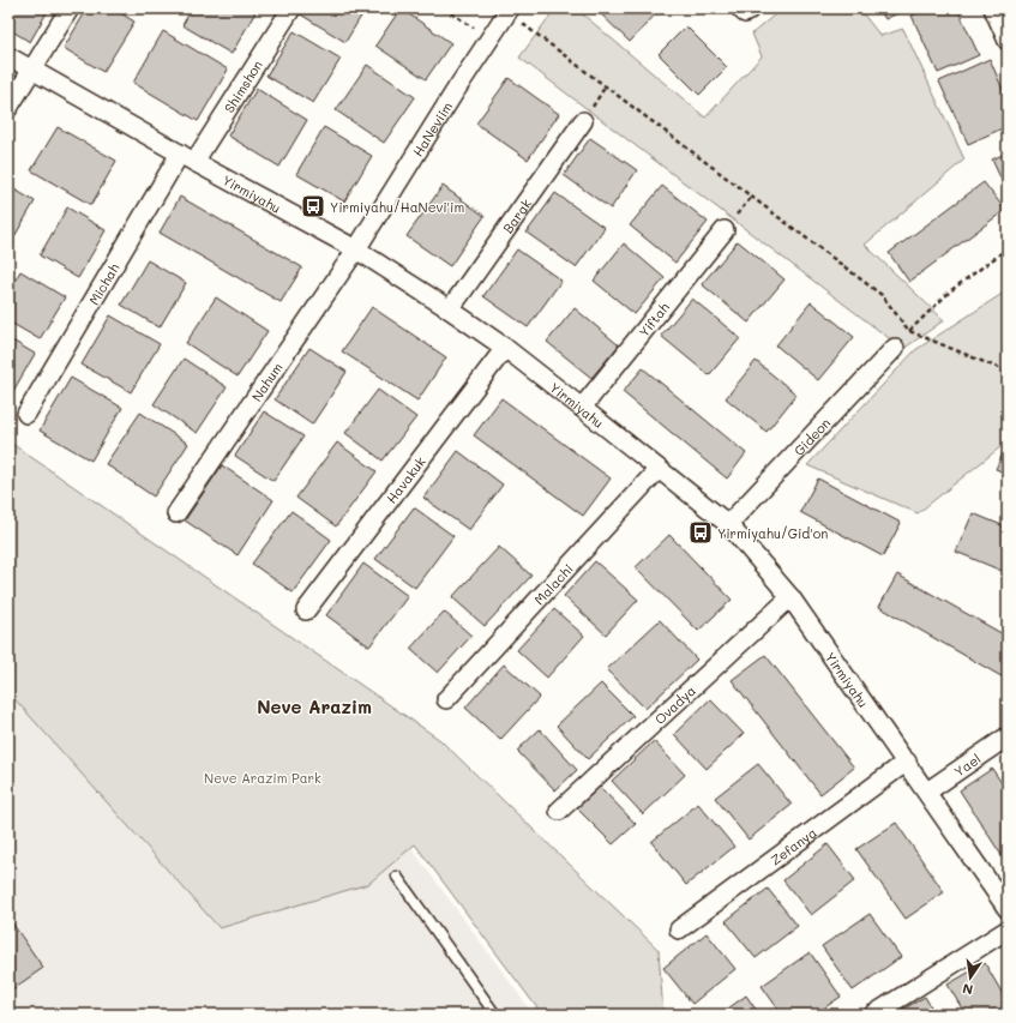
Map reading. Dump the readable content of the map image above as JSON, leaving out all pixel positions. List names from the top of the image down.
{
  "streets": {
    "street": [
      "Shimshon",
      "HaNeviim",
      "Yirmiyahu",
      "Barak",
      "Michah",
      "Yiftah",
      "Nahum",
      "Gideon",
      "Havakuk",
      "Malachi",
      "Ovadya",
      "Yael",
      "Zefanya"
    ]
  },
  "crossings": [
    ["Shimshon", "Yirmiyahu"],
    ["Shimshon", "Michah"],
    ["HaNeviim", "Yirmiyahu"],
    ["HaNeviim", "Nahum"],
    ["Yirmiyahu", "Barak"],
    ["Yirmiyahu", "Michah"],
    ["Yirmiyahu", "Yiftah"],
    ["Yirmiyahu", "Nahum"],
    ["Yirmiyahu", "Gideon"],
    ["Yirmiyahu", "Havakuk"],
    ["Yirmiyahu", "Malachi"],
    ["Yirmiyahu", "Ovadya"],
    ["Yirmiyahu", "Yael"],
    ["Yirmiyahu", "Zefanya"]
  ],
  "districts": ["Neve Arazim"],
  "parks": ["Neve Arazim Park"],
  "places": {
    "bus stop": ["Yirmiyahu/HaNevi'im", "Yirmiyahu/Gid'on"]
  },
  "north": "bottom"
}
